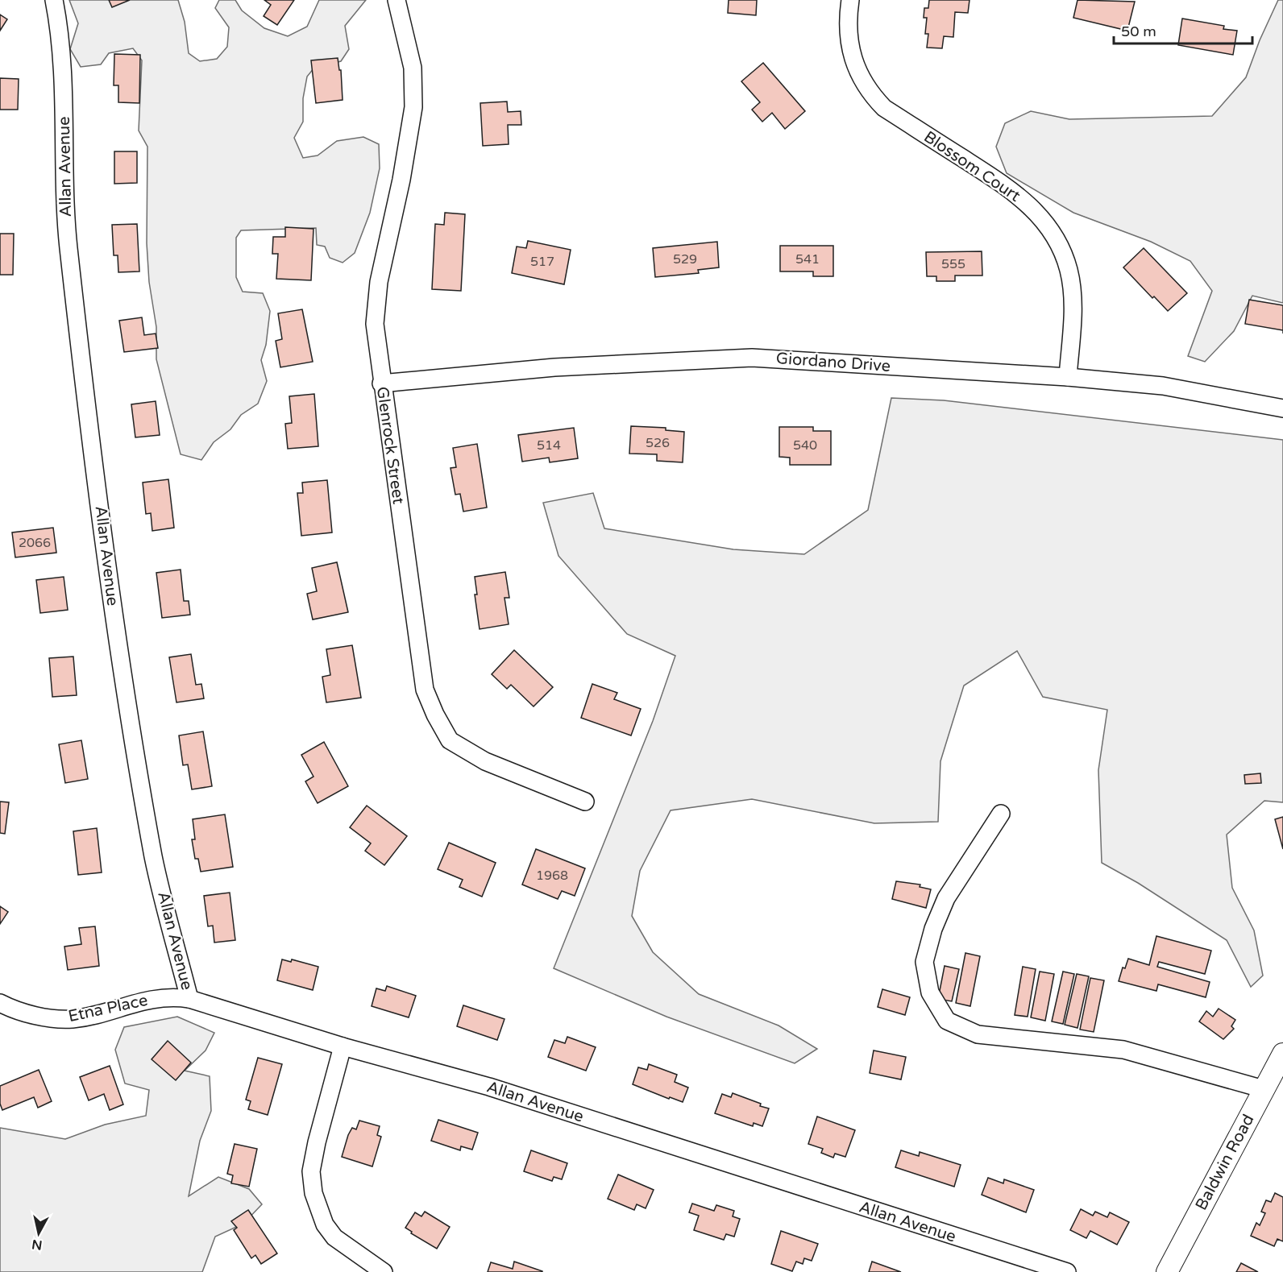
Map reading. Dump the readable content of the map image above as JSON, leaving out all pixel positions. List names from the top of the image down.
{
  "streets": {
    "street": [
      "Allan Avenue",
      "Blossom Court",
      "Giordano Drive",
      "Glenrock Street",
      "Etna Place",
      "Baldwin Road"
    ]
  },
  "crossings": [
    ["Allan Avenue", "Etna Place"],
    ["Blossom Court", "Giordano Drive"],
    ["Giordano Drive", "Glenrock Street"]
  ],
  "house_numbers": [
    "529",
    "541",
    "517",
    "555",
    "526",
    "514",
    "540",
    "2066",
    "1968"
  ],
  "scale_bar": "50 m",
  "north": "bottom"
}
